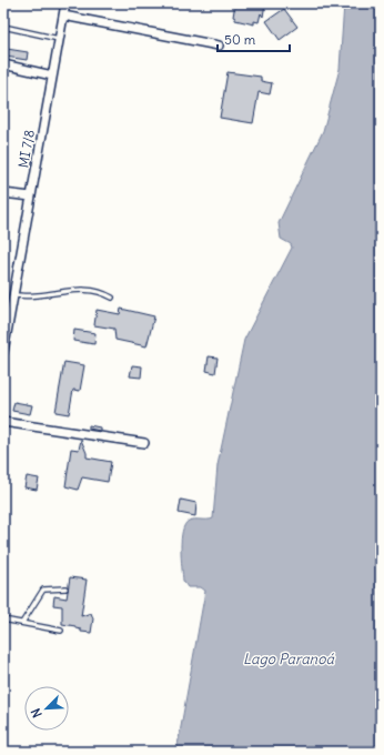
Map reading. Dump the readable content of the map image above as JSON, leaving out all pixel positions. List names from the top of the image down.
{
  "streets": {
    "street": ["MI 7/8"]
  },
  "water": ["Lago Paranoá"],
  "scale_bar": "50 m",
  "north": "bottom left"
}
